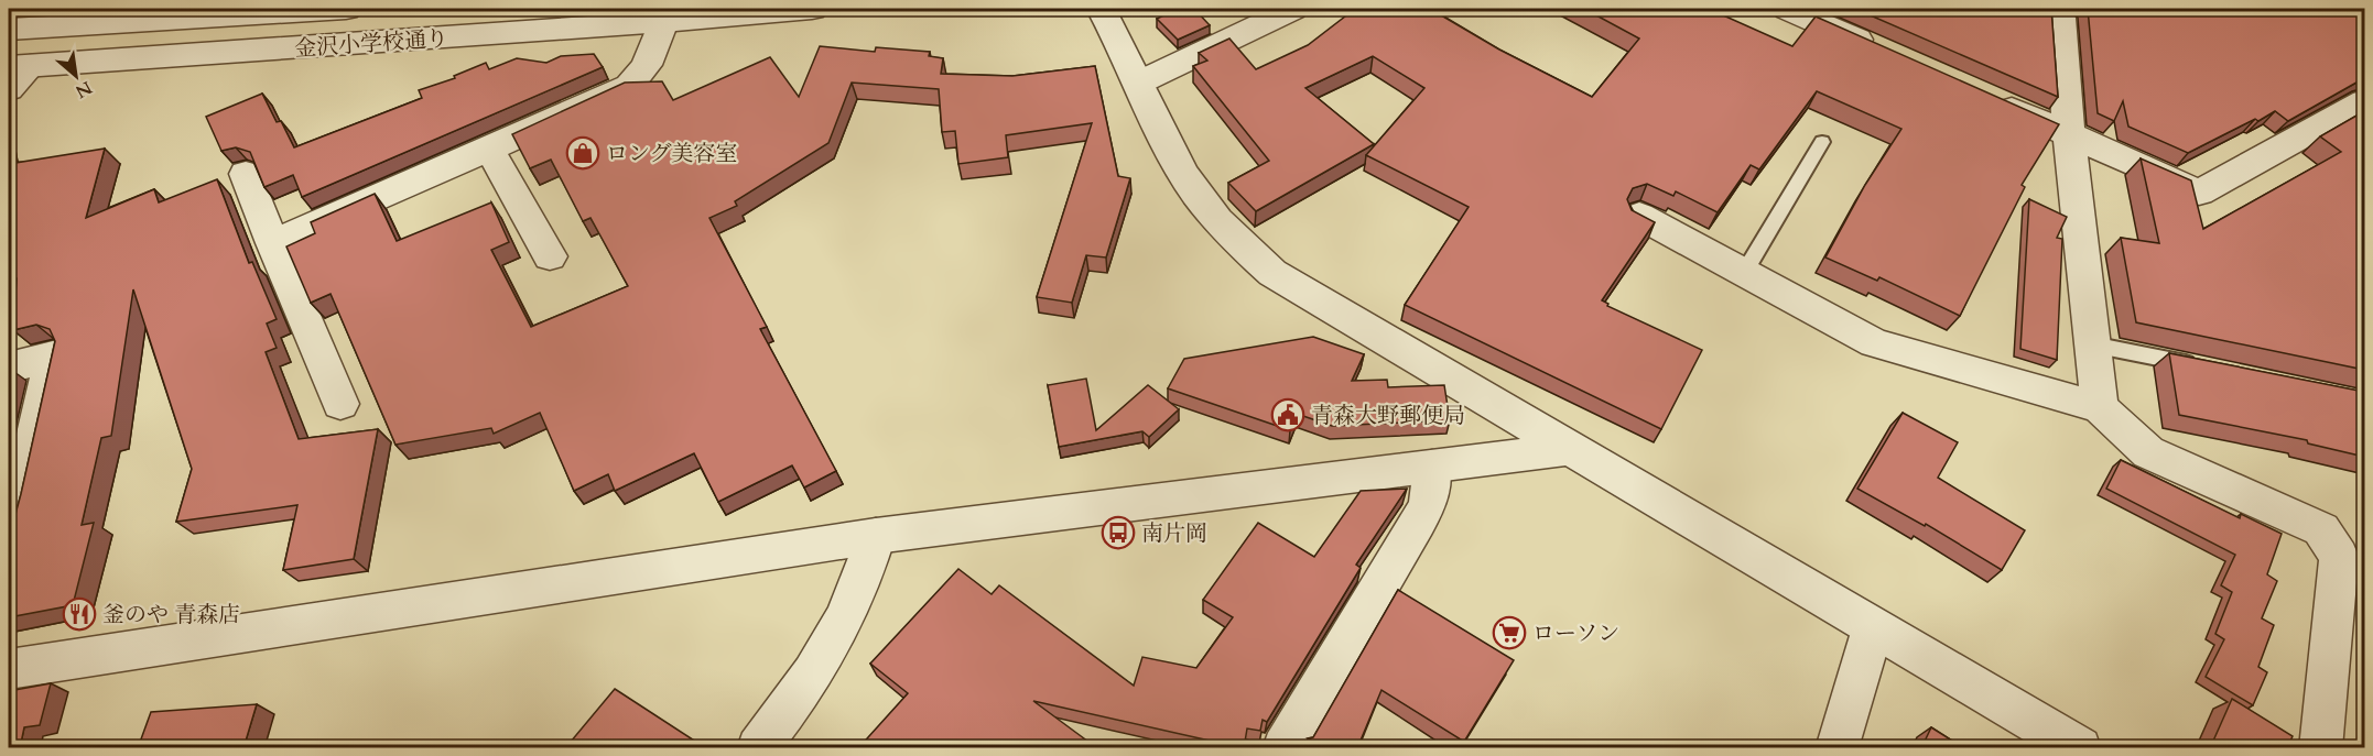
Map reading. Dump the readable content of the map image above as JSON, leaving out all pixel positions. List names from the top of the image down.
{
  "streets": {
    "street": ["金沢小学校通り"]
  },
  "places": {
    "shop": ["ロング美容室"],
    "public building": ["青森大野郵便局"],
    "bus stop": ["南片岡"],
    "restaurant": ["釜のや 青森店"],
    "supermarket": ["ローソン"]
  },
  "north": "bottom right"
}
